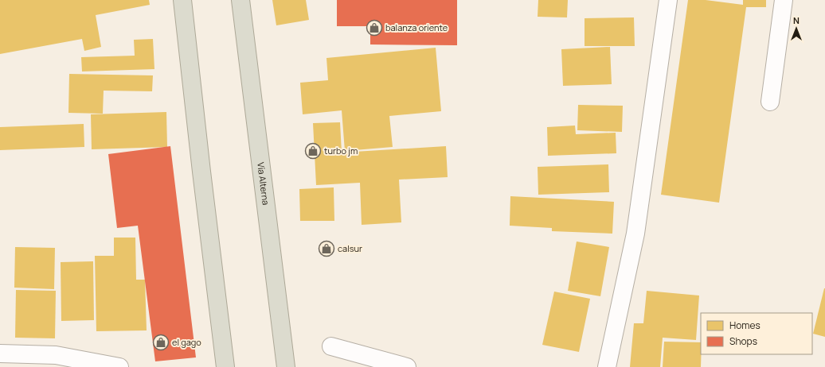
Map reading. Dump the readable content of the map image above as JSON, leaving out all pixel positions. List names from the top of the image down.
{
  "streets": {
    "highway": ["Vía Alterna"]
  },
  "places": {
    "shop": [
      "balanza oriente",
      "turbo jm",
      "calsur",
      "el gago"
    ]
  },
  "legend": ["Homes", "Shops"],
  "north": "top"
}
